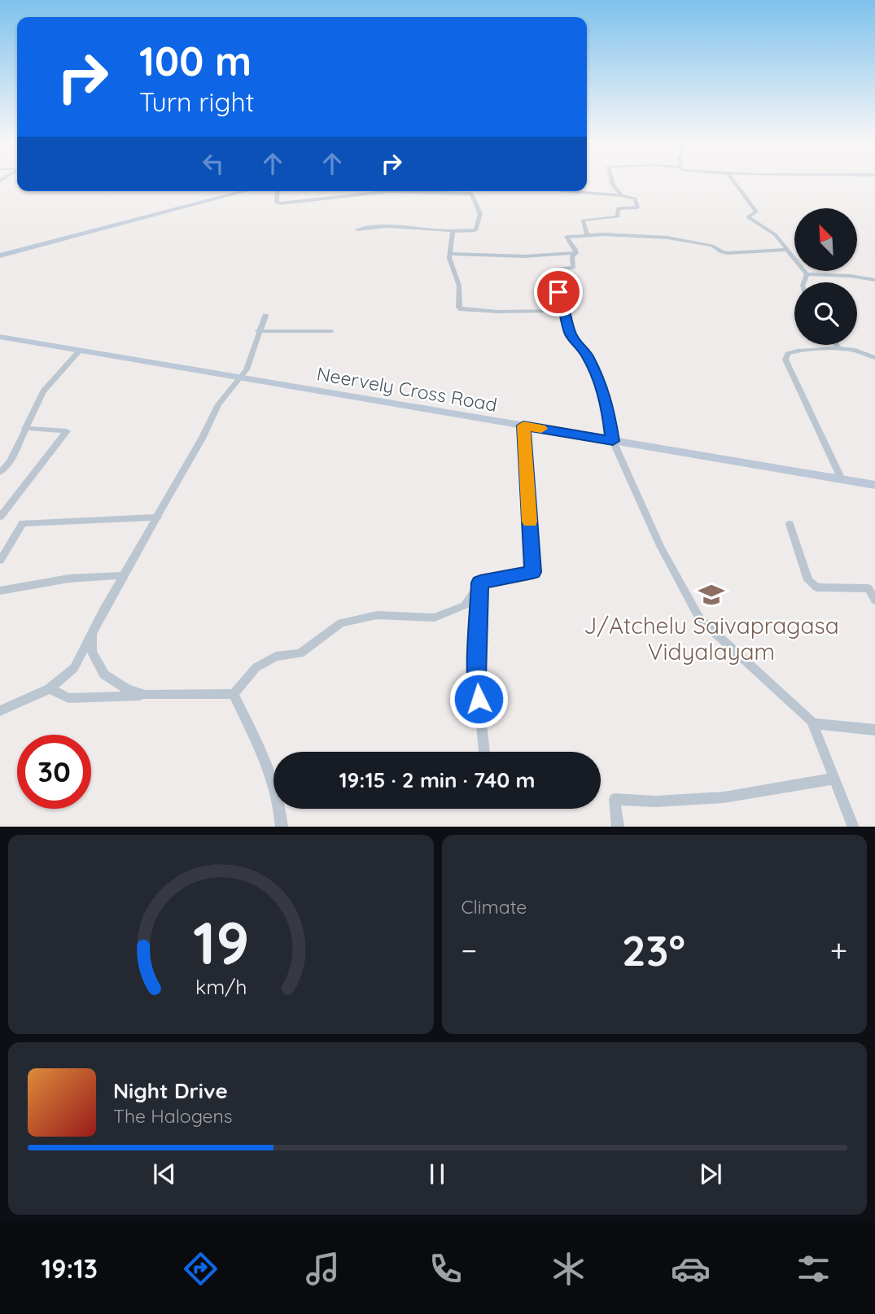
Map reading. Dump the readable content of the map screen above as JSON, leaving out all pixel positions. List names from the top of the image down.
{
  "streets": {
    "street": ["Neervely Cross Road"]
  },
  "places": {
    "school or university": ["J/Atchelu Saivapragasa Vidyalayam"]
  },
  "north": "top left",
  "page": {
    "turn": ["100 m", "Turn right"],
    "limit": "30",
    "trip": "19:15 · 2 min · 740 m",
    "tile": "Climate",
    "heat": ["−", "23°", "+"],
    "song": ["Night Drive", "The Halogens"],
    "tabs": "19:13",
    "gauge": ["19", "km/h"]
  }
}
